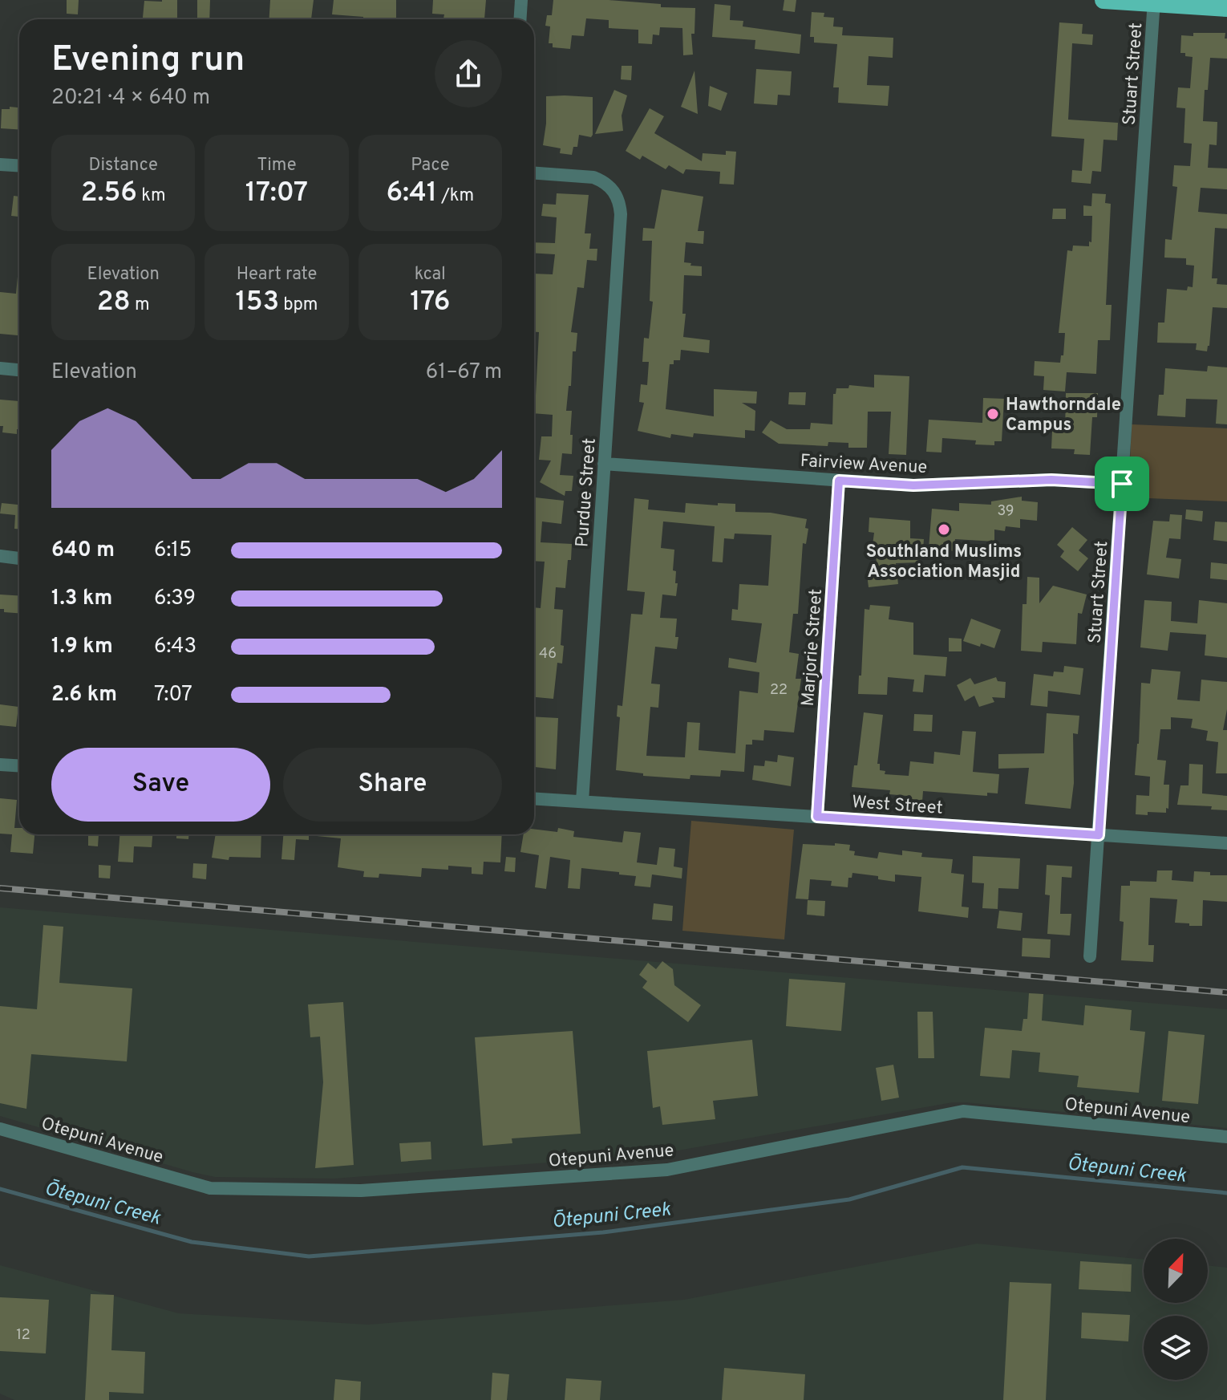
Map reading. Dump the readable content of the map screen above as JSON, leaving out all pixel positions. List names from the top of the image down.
{
  "streets": {
    "street": [
      "Stuart Street",
      "Fairview Avenue",
      "Purdue Street",
      "Marjorie Street",
      "West Street",
      "Otepuni Avenue"
    ]
  },
  "crossings": [
    ["Stuart Street", "Fairview Avenue"],
    ["Stuart Street", "West Street"],
    ["Fairview Avenue", "Purdue Street"],
    ["Fairview Avenue", "Marjorie Street"],
    ["Purdue Street", "West Street"],
    ["Marjorie Street", "West Street"]
  ],
  "water": ["Ōtepuni Creek"],
  "places": ["Hawthorndale Campus", "Southland Muslims Association Masjid"],
  "house_numbers": [
    "39",
    "46",
    "22",
    "12"
  ],
  "north": "top right",
  "page": {
    "heading": ["Evening run", "20:21 · 4 × 640 m"],
    "stats": [
      ["Distance", "2.56 km"],
      ["Time", "17:07"],
      ["Pace", "6:41 /km"],
      ["Elevation", "28 m"],
      ["Heart rate", "153 bpm"],
      ["kcal", "176"]
    ],
    "chart": ["Elevation", "61–67 m"],
    "list": [
      {
        "name": "640 m",
        "note": "6:15"
      },
      {
        "name": "1.3 km",
        "note": "6:39"
      },
      {
        "name": "1.9 km",
        "note": "6:43"
      },
      {
        "name": "2.6 km",
        "note": "7:07"
      }
    ],
    "buttons": ["Save", "Share"]
  }
}
